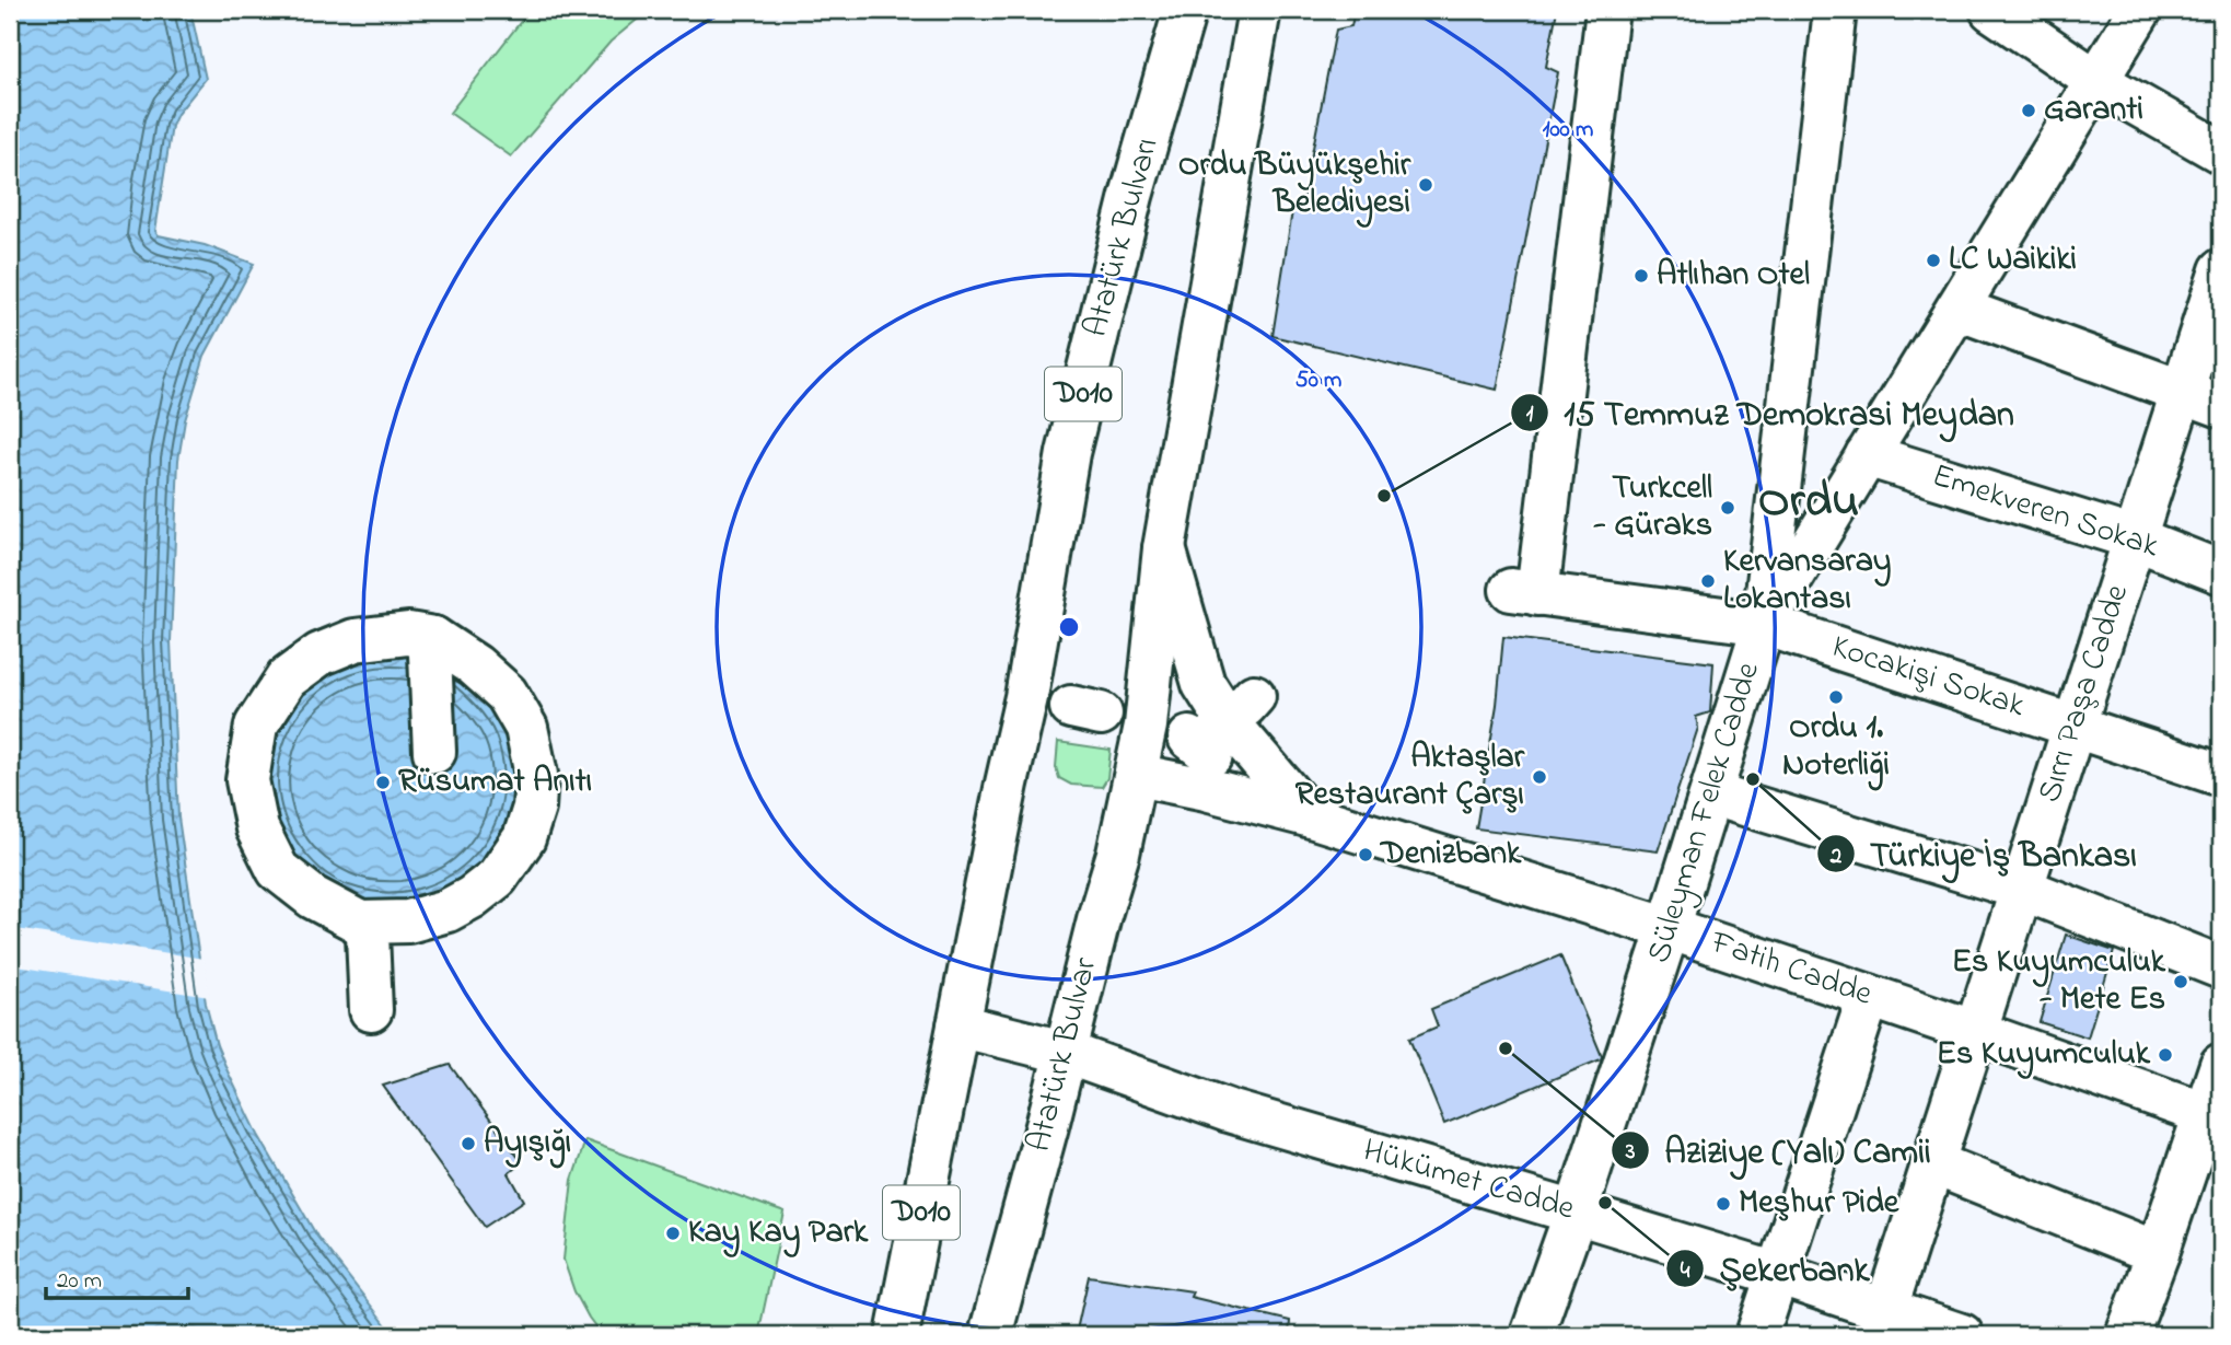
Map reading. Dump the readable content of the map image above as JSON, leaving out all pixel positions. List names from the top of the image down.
{
  "streets": {
    "main road": [
      "Atatürk Bulvarı",
      "D010",
      "Emekveren Sokak",
      "Kocakişi Sokak",
      "Sırrı Paşa Cadde",
      "Süleyman Felek Cadde",
      "Fatih Cadde",
      "Atatürk Bulvar",
      "Hükümet Cadde"
    ]
  },
  "crossings": [
    ["Atatürk Bulvarı", "D010"],
    ["Atatürk Bulvarı", "Hükümet Cadde"],
    ["D010", "Hükümet Cadde"],
    ["Emekveren Sokak", "Sırrı Paşa Cadde"],
    ["Emekveren Sokak", "Süleyman Felek Cadde"],
    ["Kocakişi Sokak", "Sırrı Paşa Cadde"],
    ["Kocakişi Sokak", "Süleyman Felek Cadde"],
    ["Sırrı Paşa Cadde", "Fatih Cadde"],
    ["Sırrı Paşa Cadde", "Hükümet Cadde"],
    ["Süleyman Felek Cadde", "Fatih Cadde"],
    ["Süleyman Felek Cadde", "Hükümet Cadde"],
    ["Fatih Cadde", "Atatürk Bulvar"],
    ["Atatürk Bulvar", "Hükümet Cadde"]
  ],
  "districts": ["Ordu"],
  "places": [
    "Garanti",
    "Ordu Büyükşehir Belediyesi",
    "LC Waikiki",
    "Atlıhan Otel",
    "15 Temmuz Demokrasi Meydan",
    "Turkcell - Güraks",
    "Kervansaray Lokantası",
    "Ordu 1. Noterliği",
    "Aktaşlar Restaurant Çarşı",
    "Türkiye İş Bankası",
    "Rüsumat Anıtı",
    "Denizbank",
    "Es Kuyumculuk - Mete Es",
    "Aziziye (Yalı) Camii",
    "Es Kuyumculuk",
    "Ayışığı",
    "Şekerbank",
    "Meşhur Pide",
    "Kay Kay Park"
  ],
  "scale_bar": "20 m",
  "rings": ["100 m", "50 m"]
}
